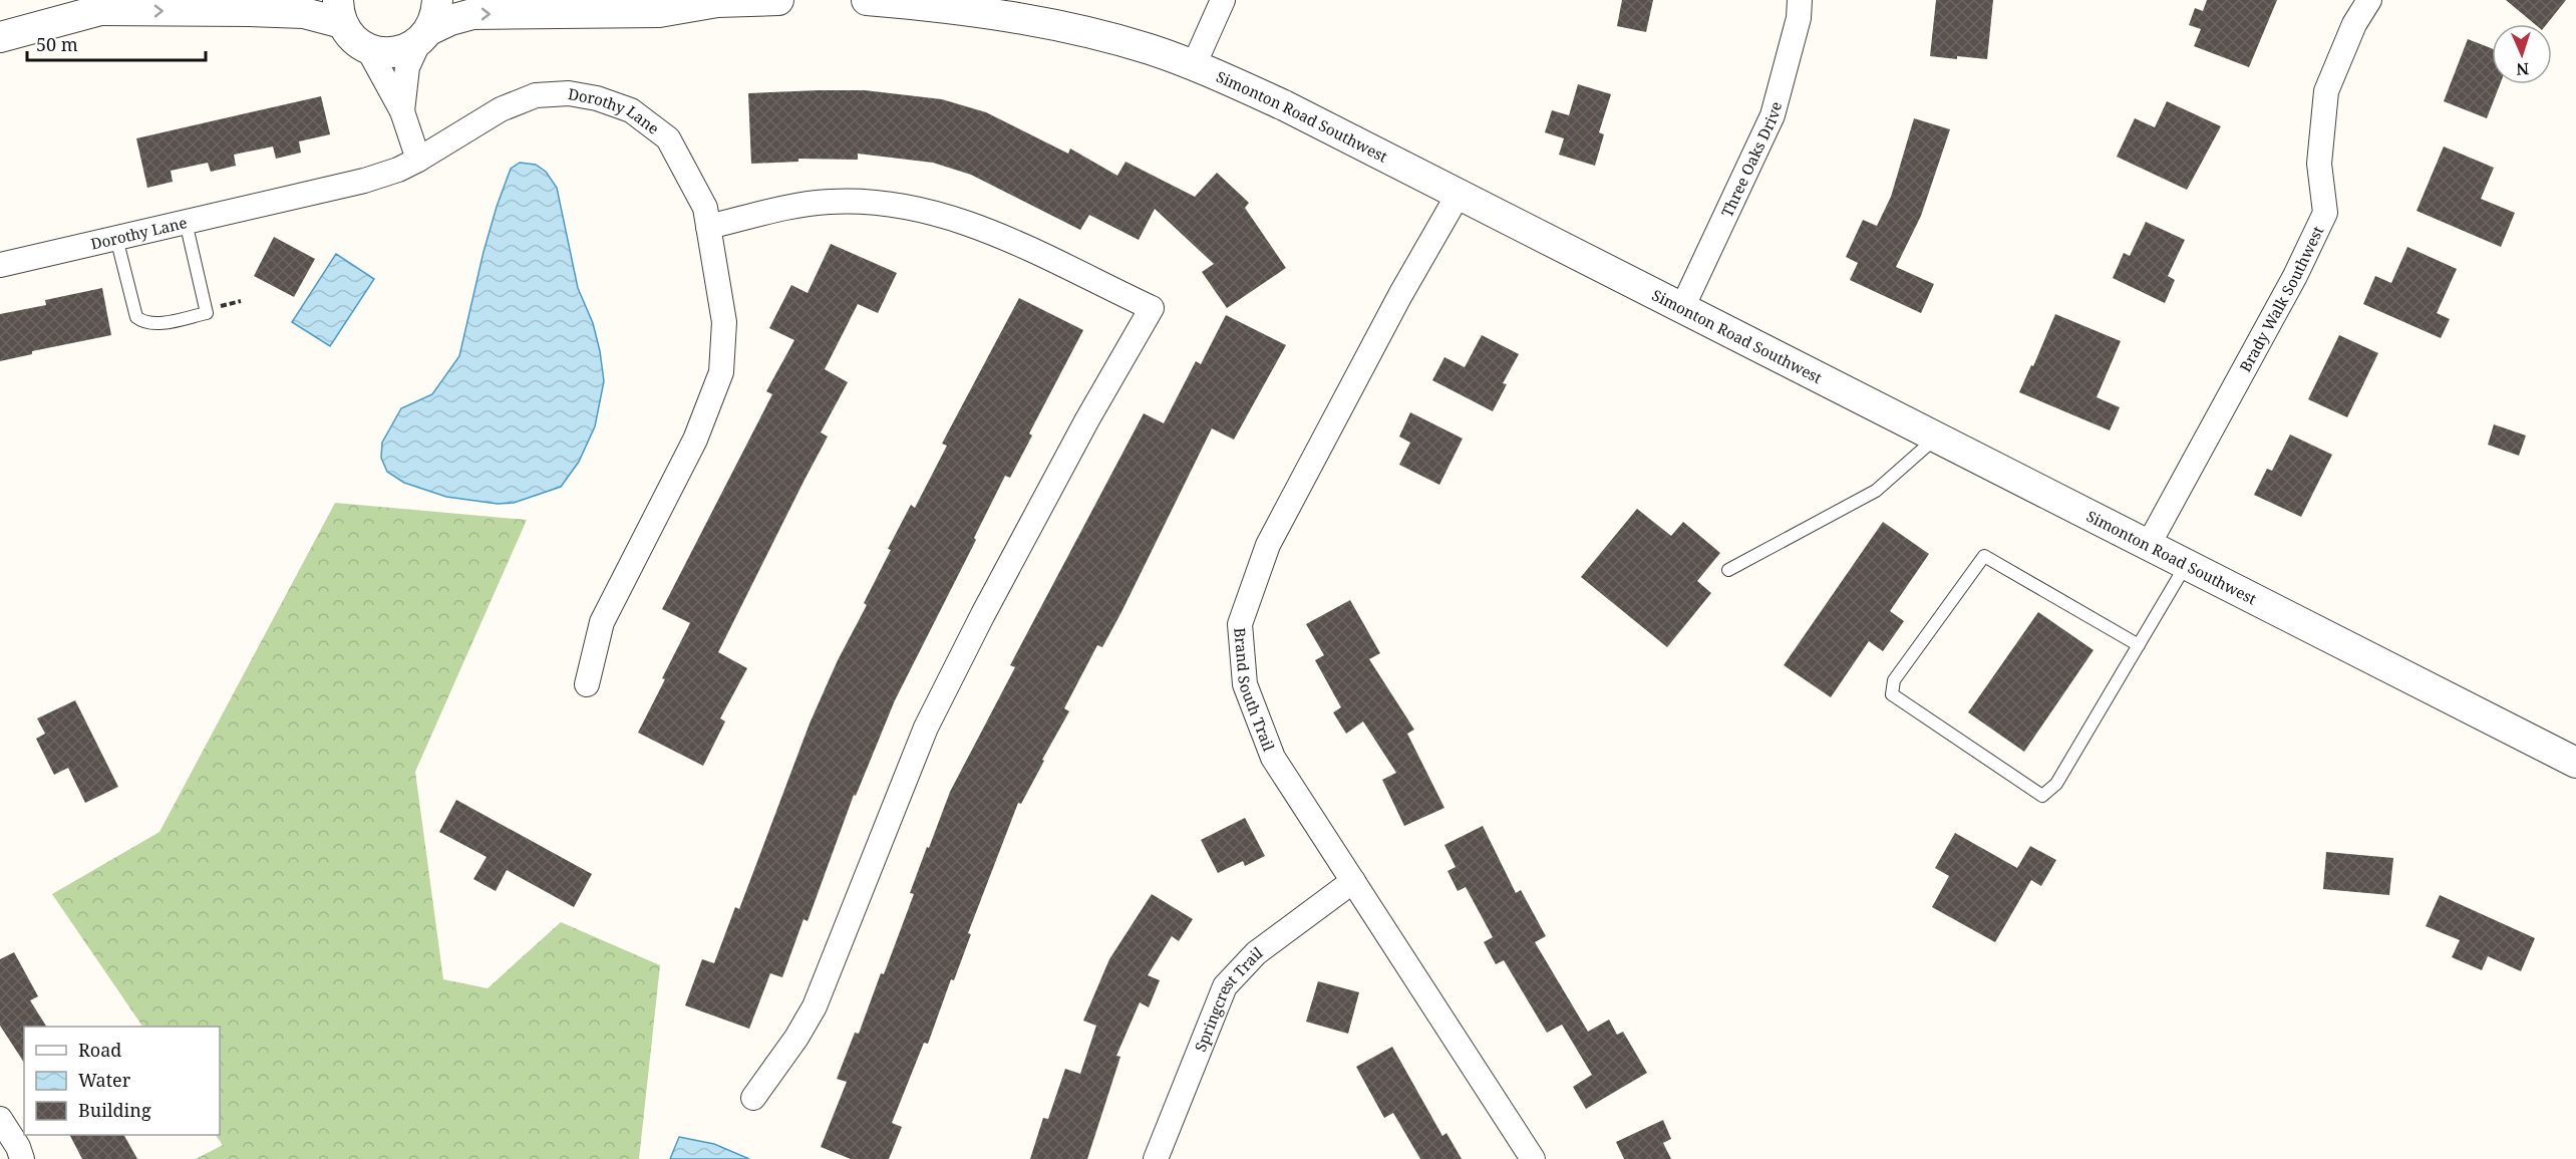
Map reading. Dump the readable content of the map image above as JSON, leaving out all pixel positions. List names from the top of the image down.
{
  "streets": {
    "street": [
      "Dorothy Lane",
      "Simonton Road Southwest",
      "Three Oaks Drive",
      "Brady Walk Southwest",
      "Brand South Trail",
      "Springcrest Trail"
    ]
  },
  "crossings": [
    ["Simonton Road Southwest", "Three Oaks Drive"],
    ["Simonton Road Southwest", "Brady Walk Southwest"],
    ["Simonton Road Southwest", "Brand South Trail"],
    ["Brand South Trail", "Springcrest Trail"]
  ],
  "legend": ["Road", "Water", "Building"],
  "scale_bar": "50 m",
  "north": "bottom"
}
